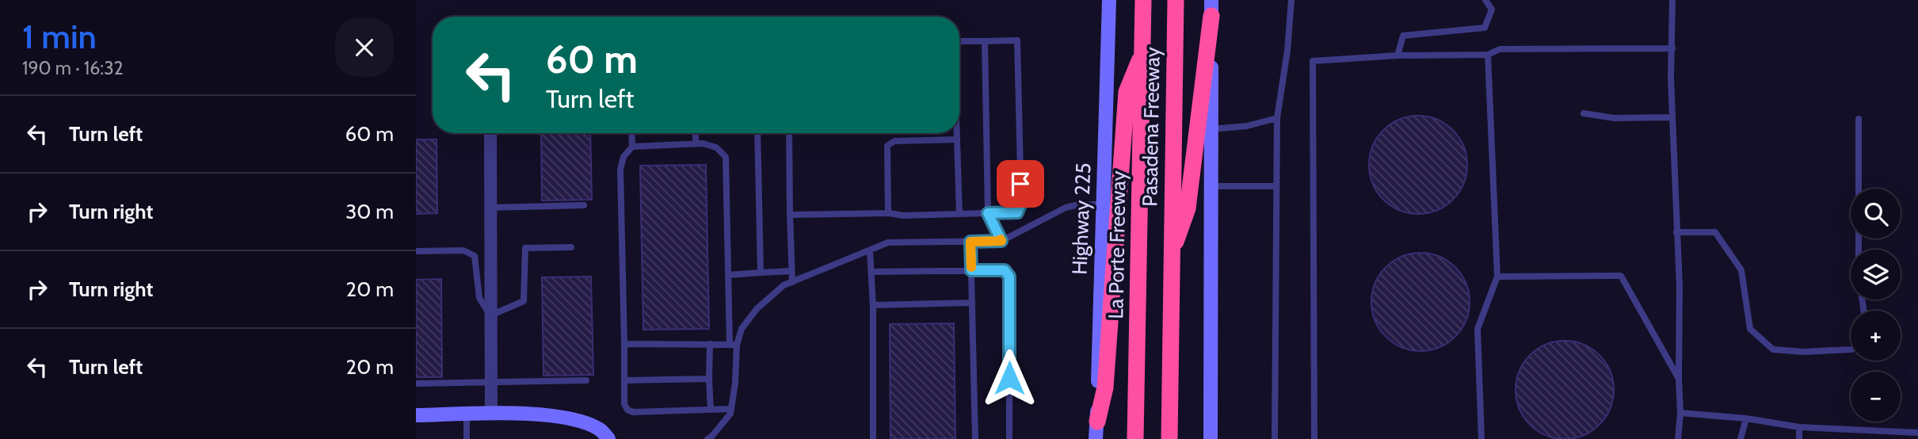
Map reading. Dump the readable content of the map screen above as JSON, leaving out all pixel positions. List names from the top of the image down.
{
  "streets": {
    "highway": ["Pasadena Freeway", "La Porte Freeway"],
    "main road": ["Highway 225"]
  },
  "crossings": [
    ["Pasadena Freeway", "La Porte Freeway"]
  ],
  "page": {
    "heading": ["1 min", "190 m · 16:32"],
    "turn": ["60 m", "Turn left"],
    "list": [
      {
        "name": "Turn left",
        "value": "60 m"
      },
      {
        "name": "Turn right",
        "value": "30 m"
      },
      {
        "name": "Turn right",
        "value": "20 m"
      },
      {
        "name": "Turn left",
        "value": "20 m"
      }
    ],
    "map_buttons": ["+", "−"]
  }
}
